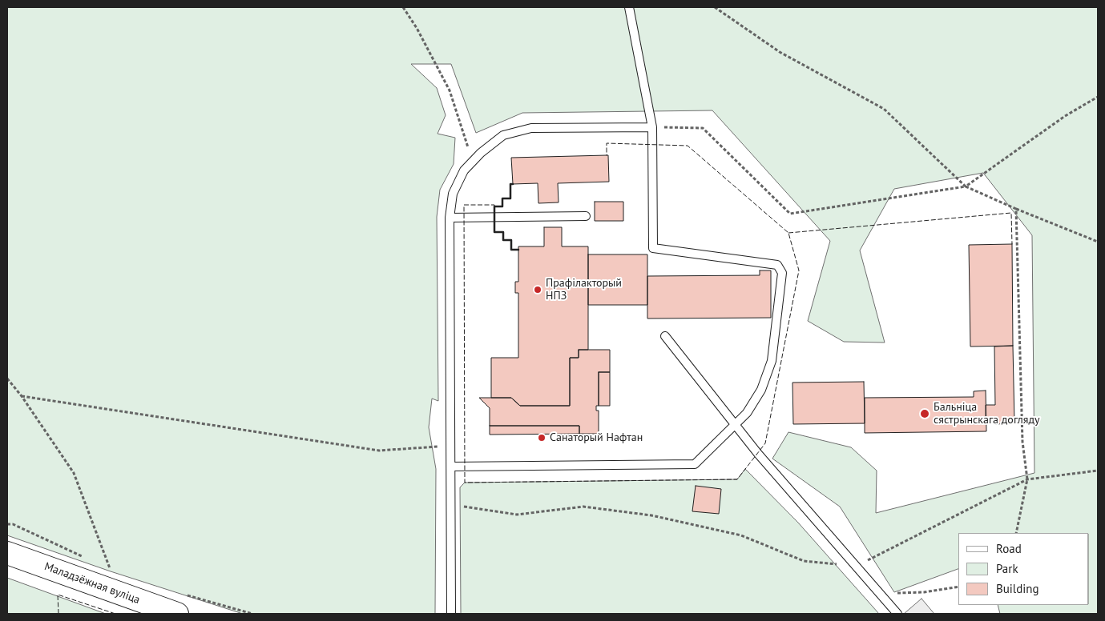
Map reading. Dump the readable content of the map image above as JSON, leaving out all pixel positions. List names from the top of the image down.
{
  "streets": {
    "street": ["Маладзёжная вуліца"]
  },
  "places": ["Прафілакторый НПЗ", "Бальніца сястрынскага догляду", "Санаторый Нафтан"],
  "legend": ["Road", "Park", "Building"]
}
